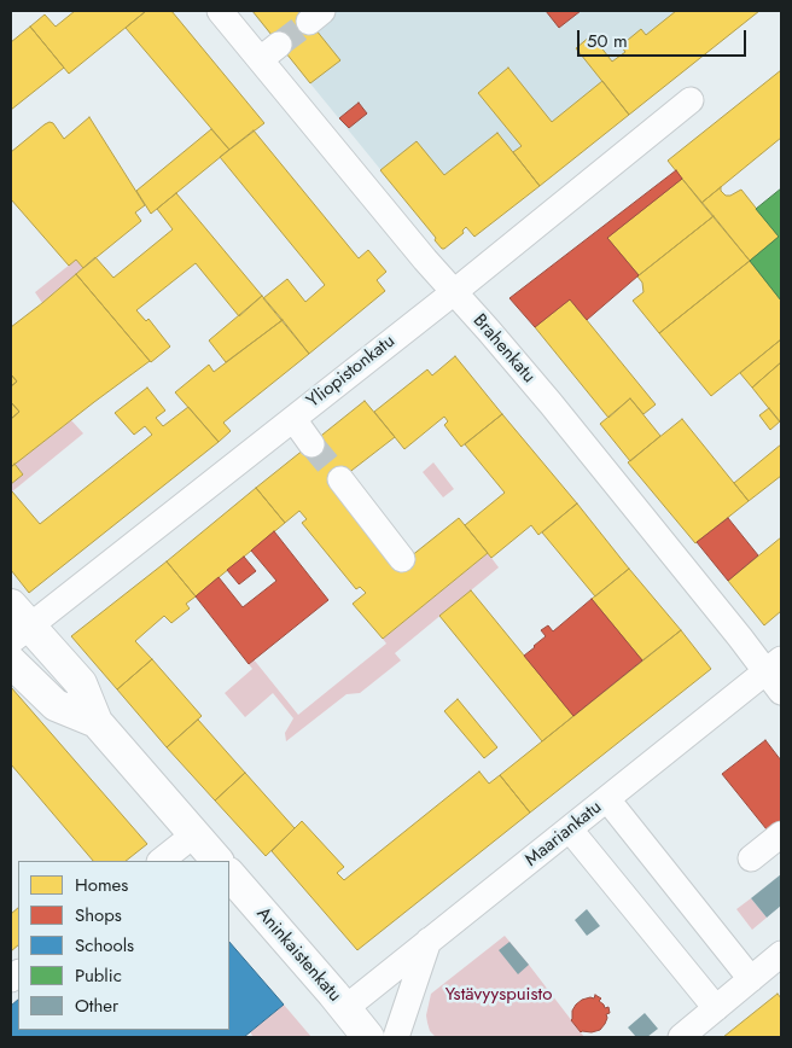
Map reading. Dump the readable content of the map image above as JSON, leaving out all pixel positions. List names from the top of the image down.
{
  "streets": {
    "main road": ["Aninkaistenkatu"],
    "street": ["Brahenkatu", "Yliopistonkatu", "Maariankatu"]
  },
  "crossings": [
    ["Brahenkatu", "Yliopistonkatu"],
    ["Brahenkatu", "Maariankatu"],
    ["Maariankatu", "Aninkaistenkatu"]
  ],
  "parks": ["Ystävyyspuisto"],
  "legend": [
    "Homes",
    "Shops",
    "Schools",
    "Public",
    "Other"
  ],
  "scale_bar": "50 m"
}
